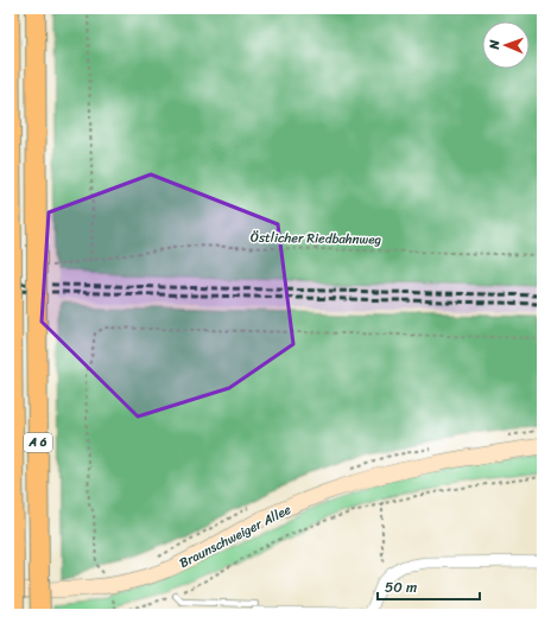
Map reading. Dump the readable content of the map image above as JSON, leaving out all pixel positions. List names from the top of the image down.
{
  "streets": {
    "highway": ["A 6"],
    "street": ["Braunschweiger Allee"],
    "path": ["Östlicher Riedbahnweg"]
  },
  "crossings": [
    ["A 6", "Braunschweiger Allee"]
  ],
  "scale_bar": "50 m",
  "north": "left"
}
